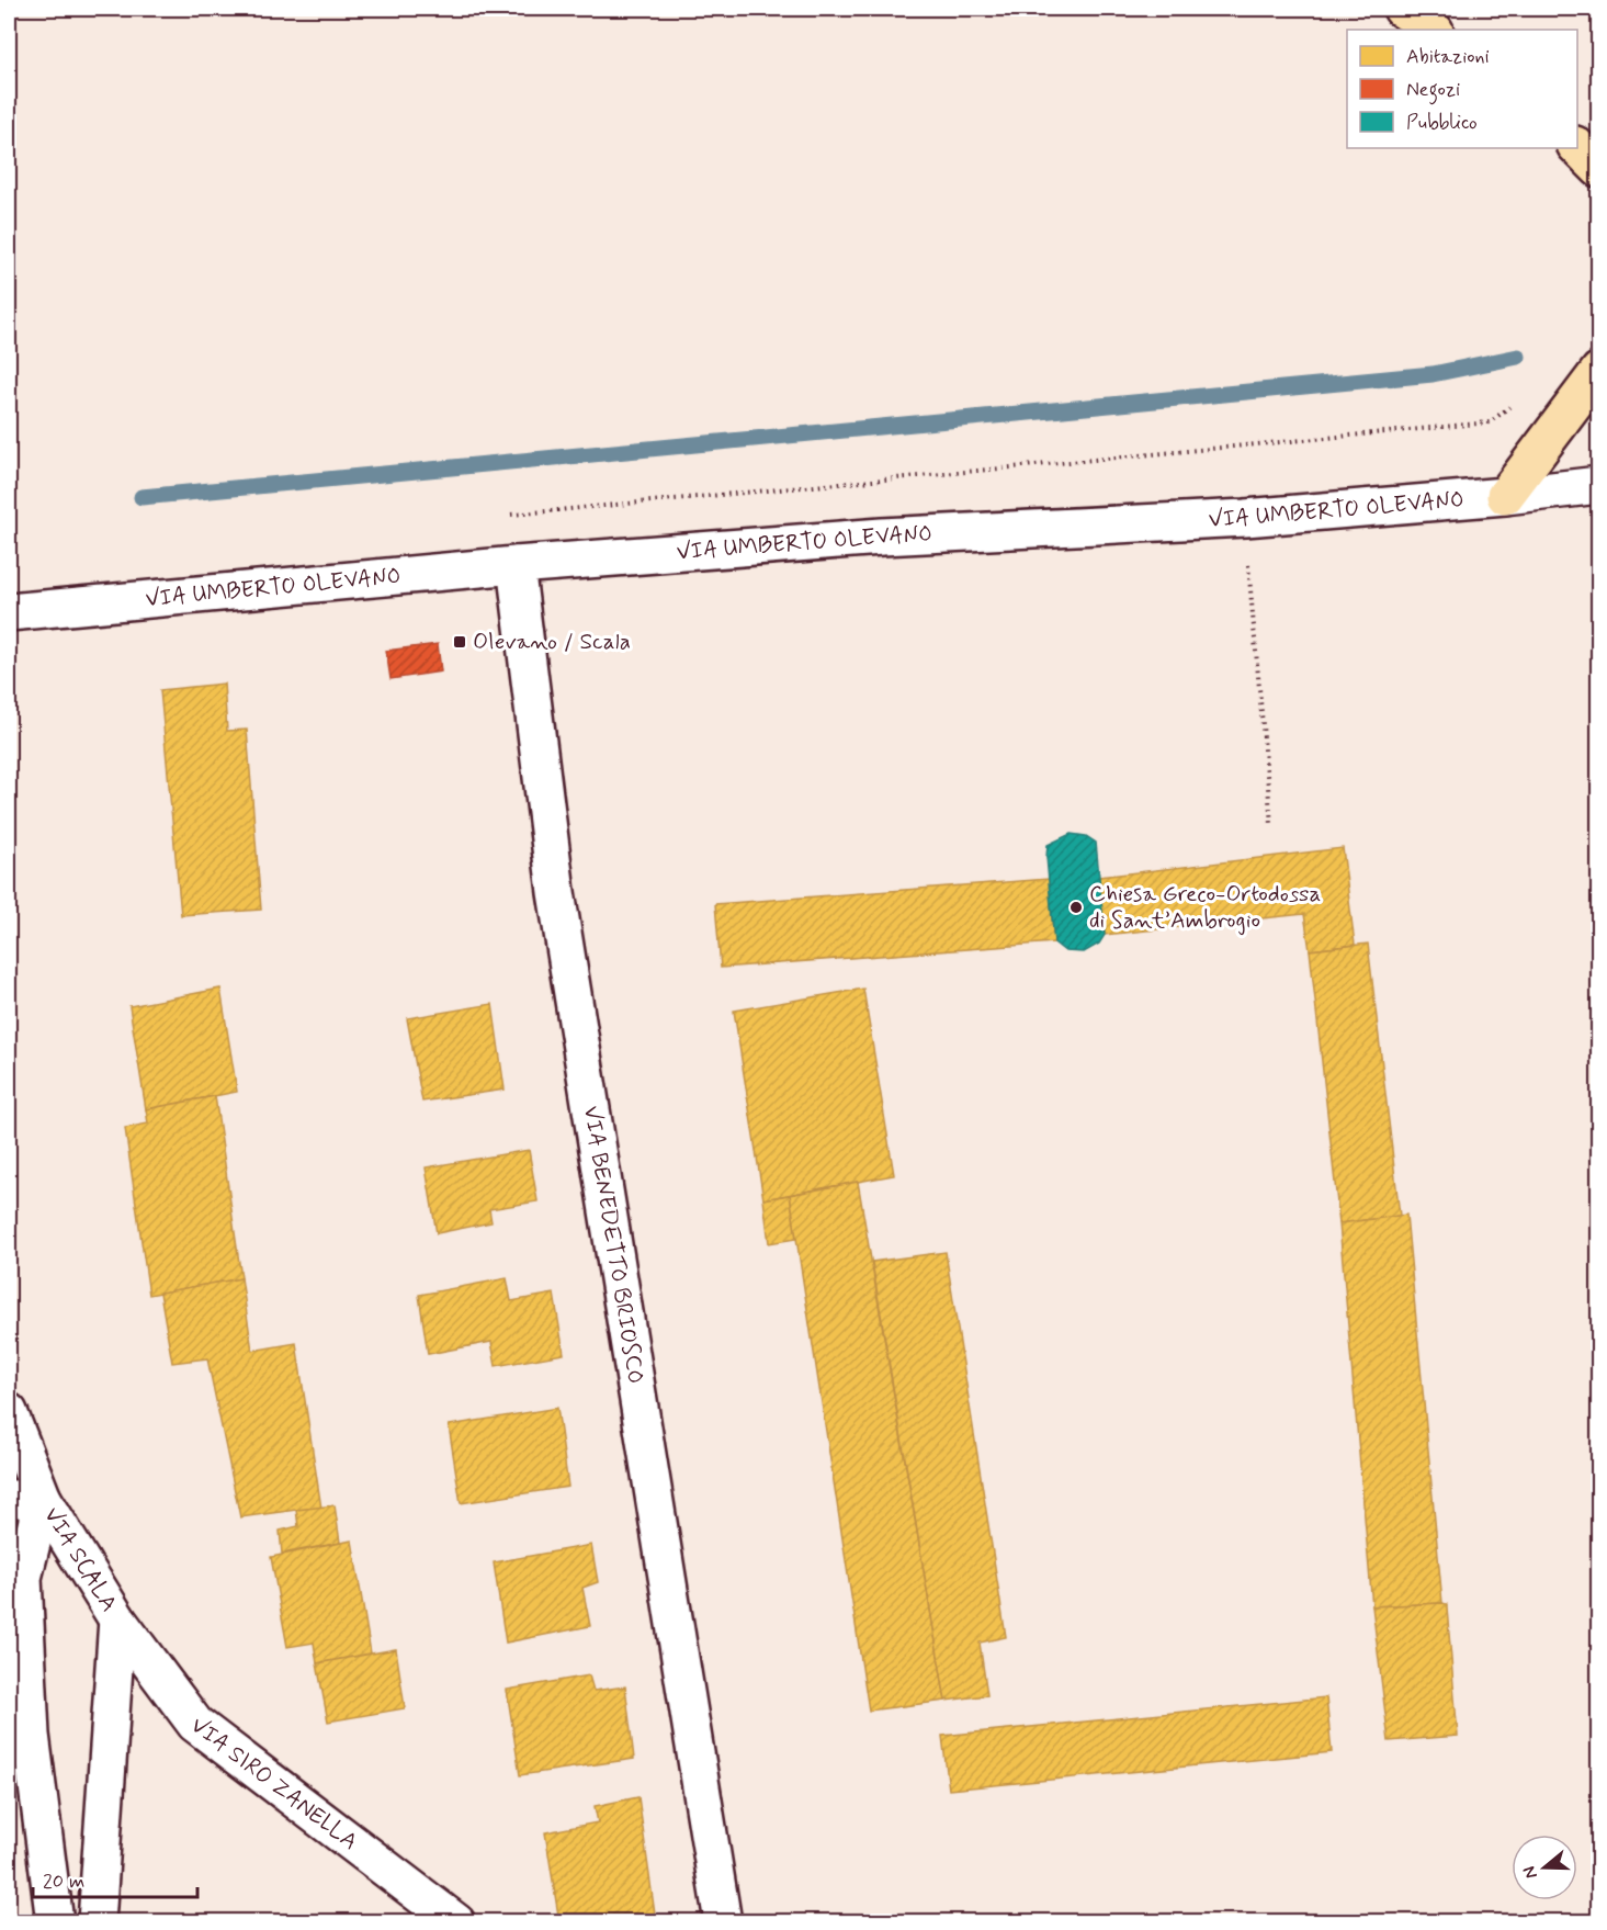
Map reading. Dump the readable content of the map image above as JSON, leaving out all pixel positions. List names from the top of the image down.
{
  "streets": {
    "street": [
      "VIA UMBERTO OLEVANO",
      "VIA BENEDETTO BRIOSCO",
      "VIA SCALA",
      "VIA SIRO ZANELLA"
    ]
  },
  "crossings": [
    ["VIA UMBERTO OLEVANO", "VIA BENEDETTO BRIOSCO"],
    ["VIA SCALA", "VIA SIRO ZANELLA"]
  ],
  "places": {
    "transit": ["Olevano / Scala"],
    "other": ["Chiesa Greco-Ortodossa di Sant’Ambrogio"]
  },
  "legend": ["Abitazioni", "Negozi", "Pubblico"],
  "scale_bar": "20 m",
  "north": "left"
}
